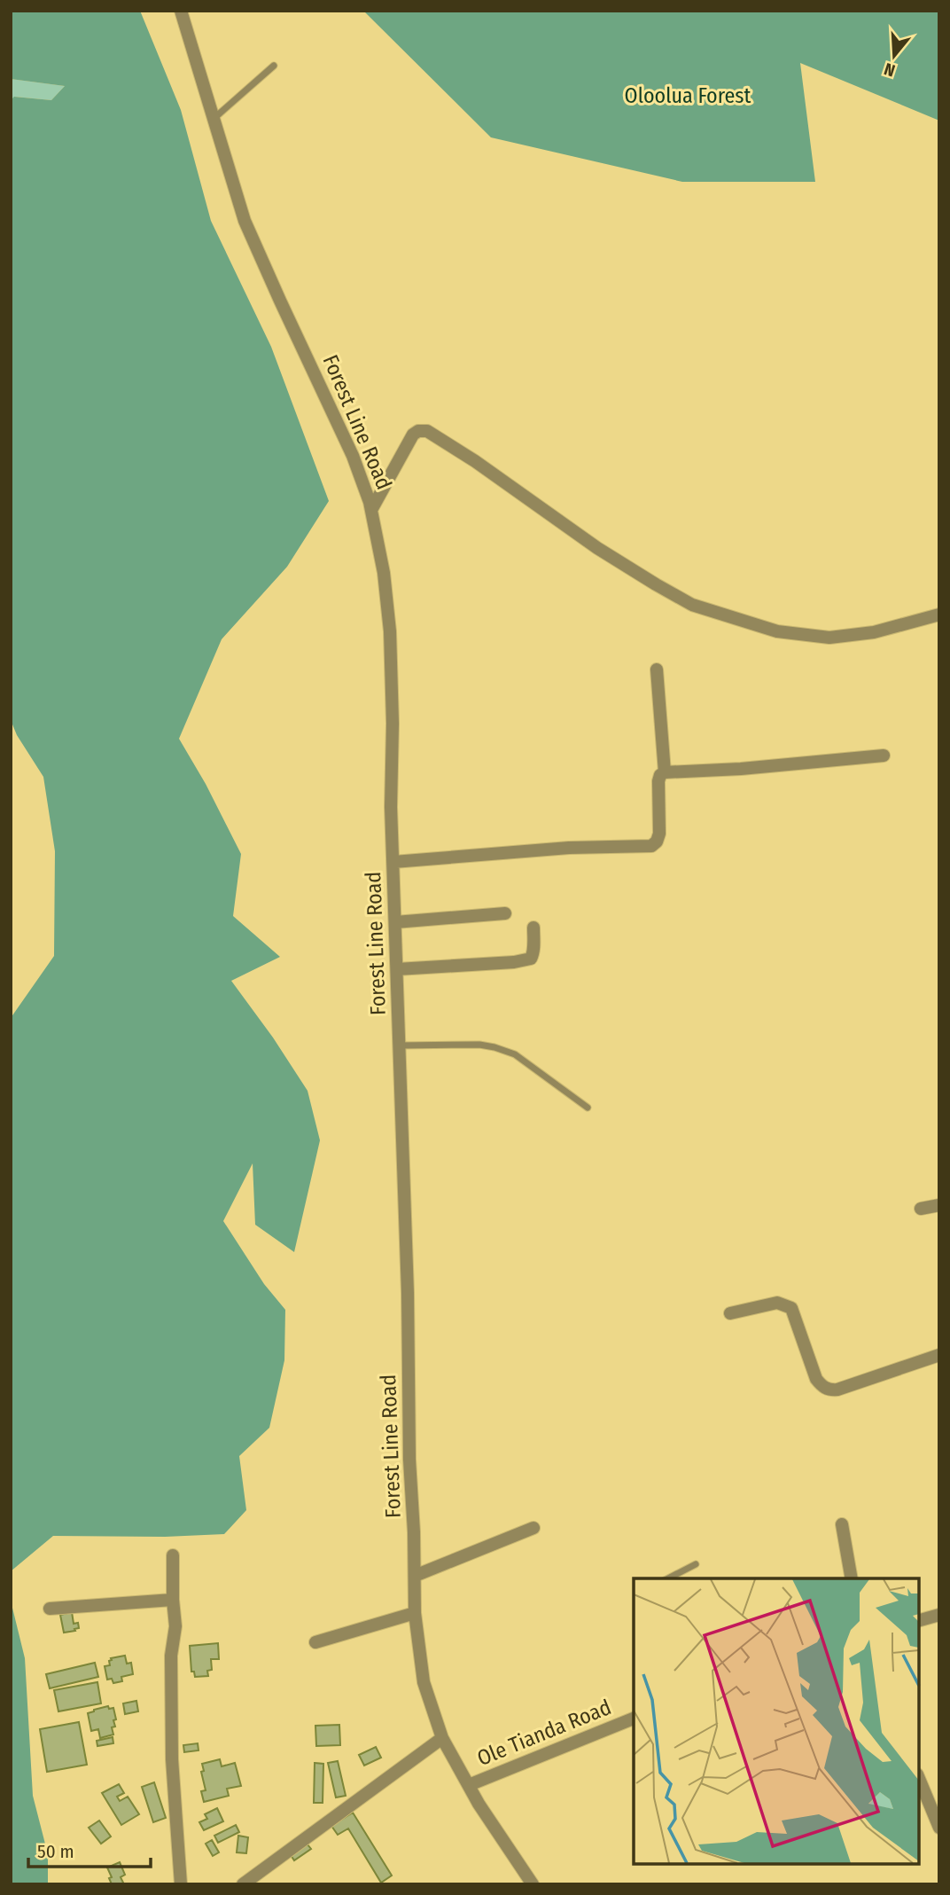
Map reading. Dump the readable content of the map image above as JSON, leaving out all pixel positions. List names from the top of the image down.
{
  "streets": {
    "street": ["Forest Line Road", "Ole Tianda Road"]
  },
  "crossings": [
    ["Forest Line Road", "Ole Tianda Road"]
  ],
  "parks": ["Oloolua Forest"],
  "scale_bar": "50 m",
  "north": "bottom"
}
